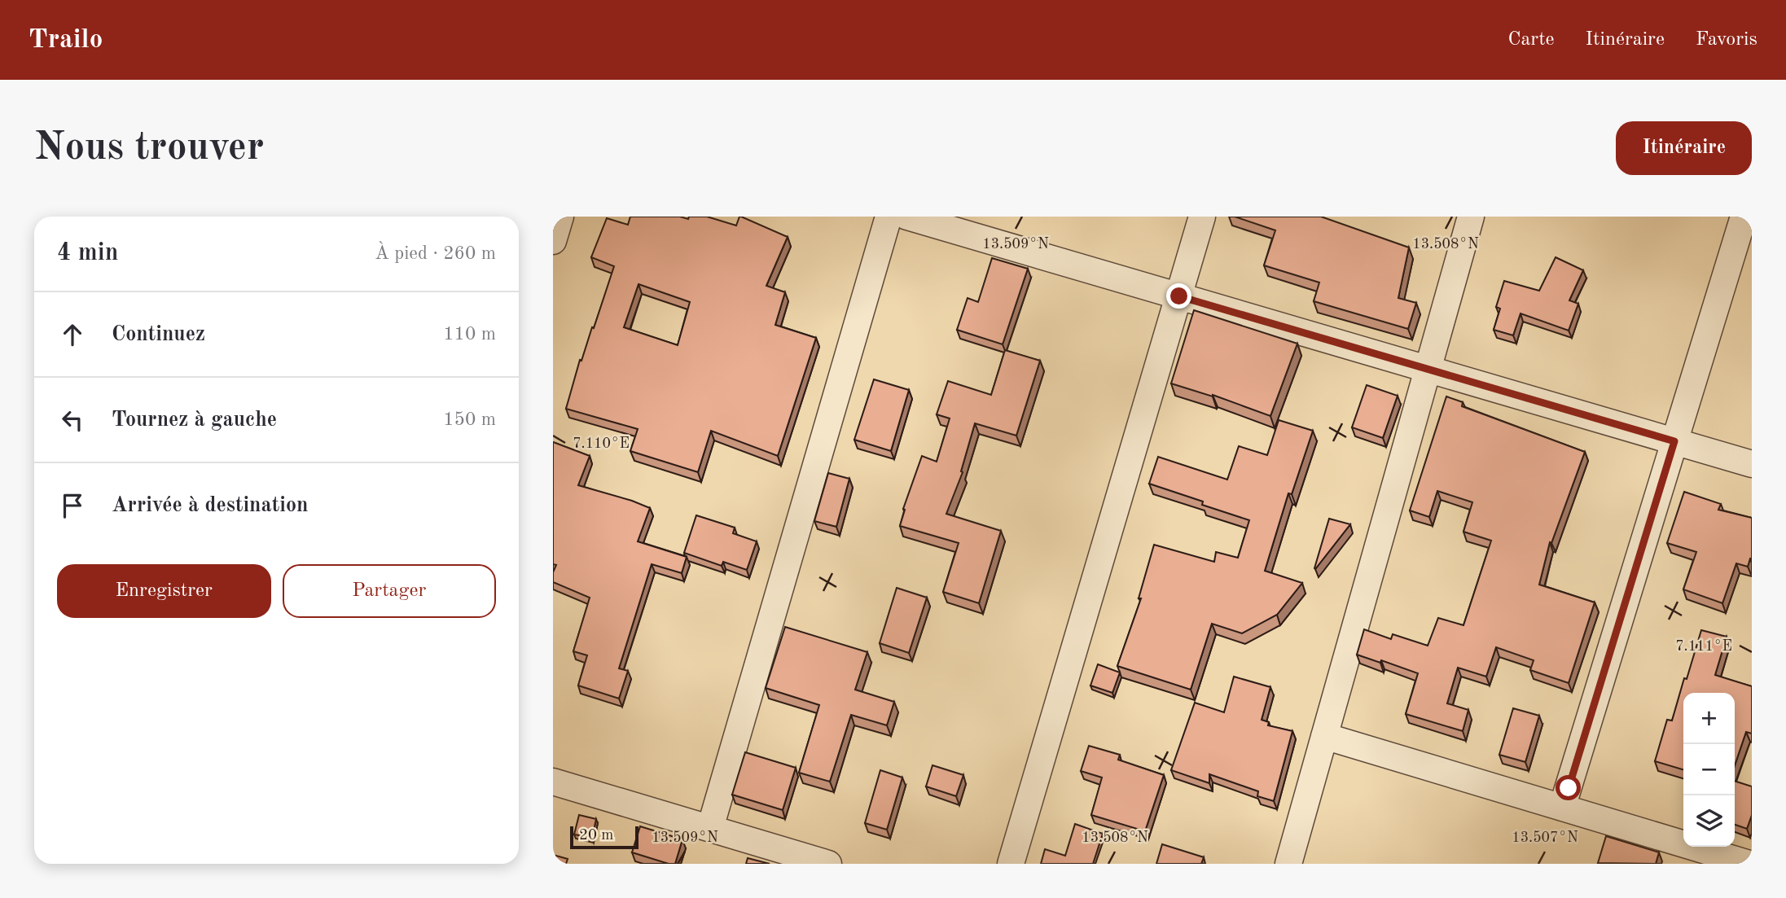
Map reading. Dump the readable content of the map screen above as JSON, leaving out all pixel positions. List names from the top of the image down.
{
  "scale_bar": "20 m",
  "page": {
    "header": "Trailo",
    "nav": ["Carte", "Itinéraire", "Favoris"],
    "buttons": [
      "Itinéraire",
      ["Enregistrer", "Partager"]
    ],
    "title": "Nous trouver",
    "heading": ["4 min", "À pied · 260 m"],
    "list": [
      ["Continuez", "110 m"],
      ["Tournez à gauche", "150 m"],
      "Arrivée à destination"
    ],
    "map_buttons": ["+", "−"],
    "scale": "20 m"
  },
  "coordinates": [
    "13.509°N",
    "13.508°N",
    "7.110°E",
    "7.111°E",
    "13.507°N"
  ]
}
